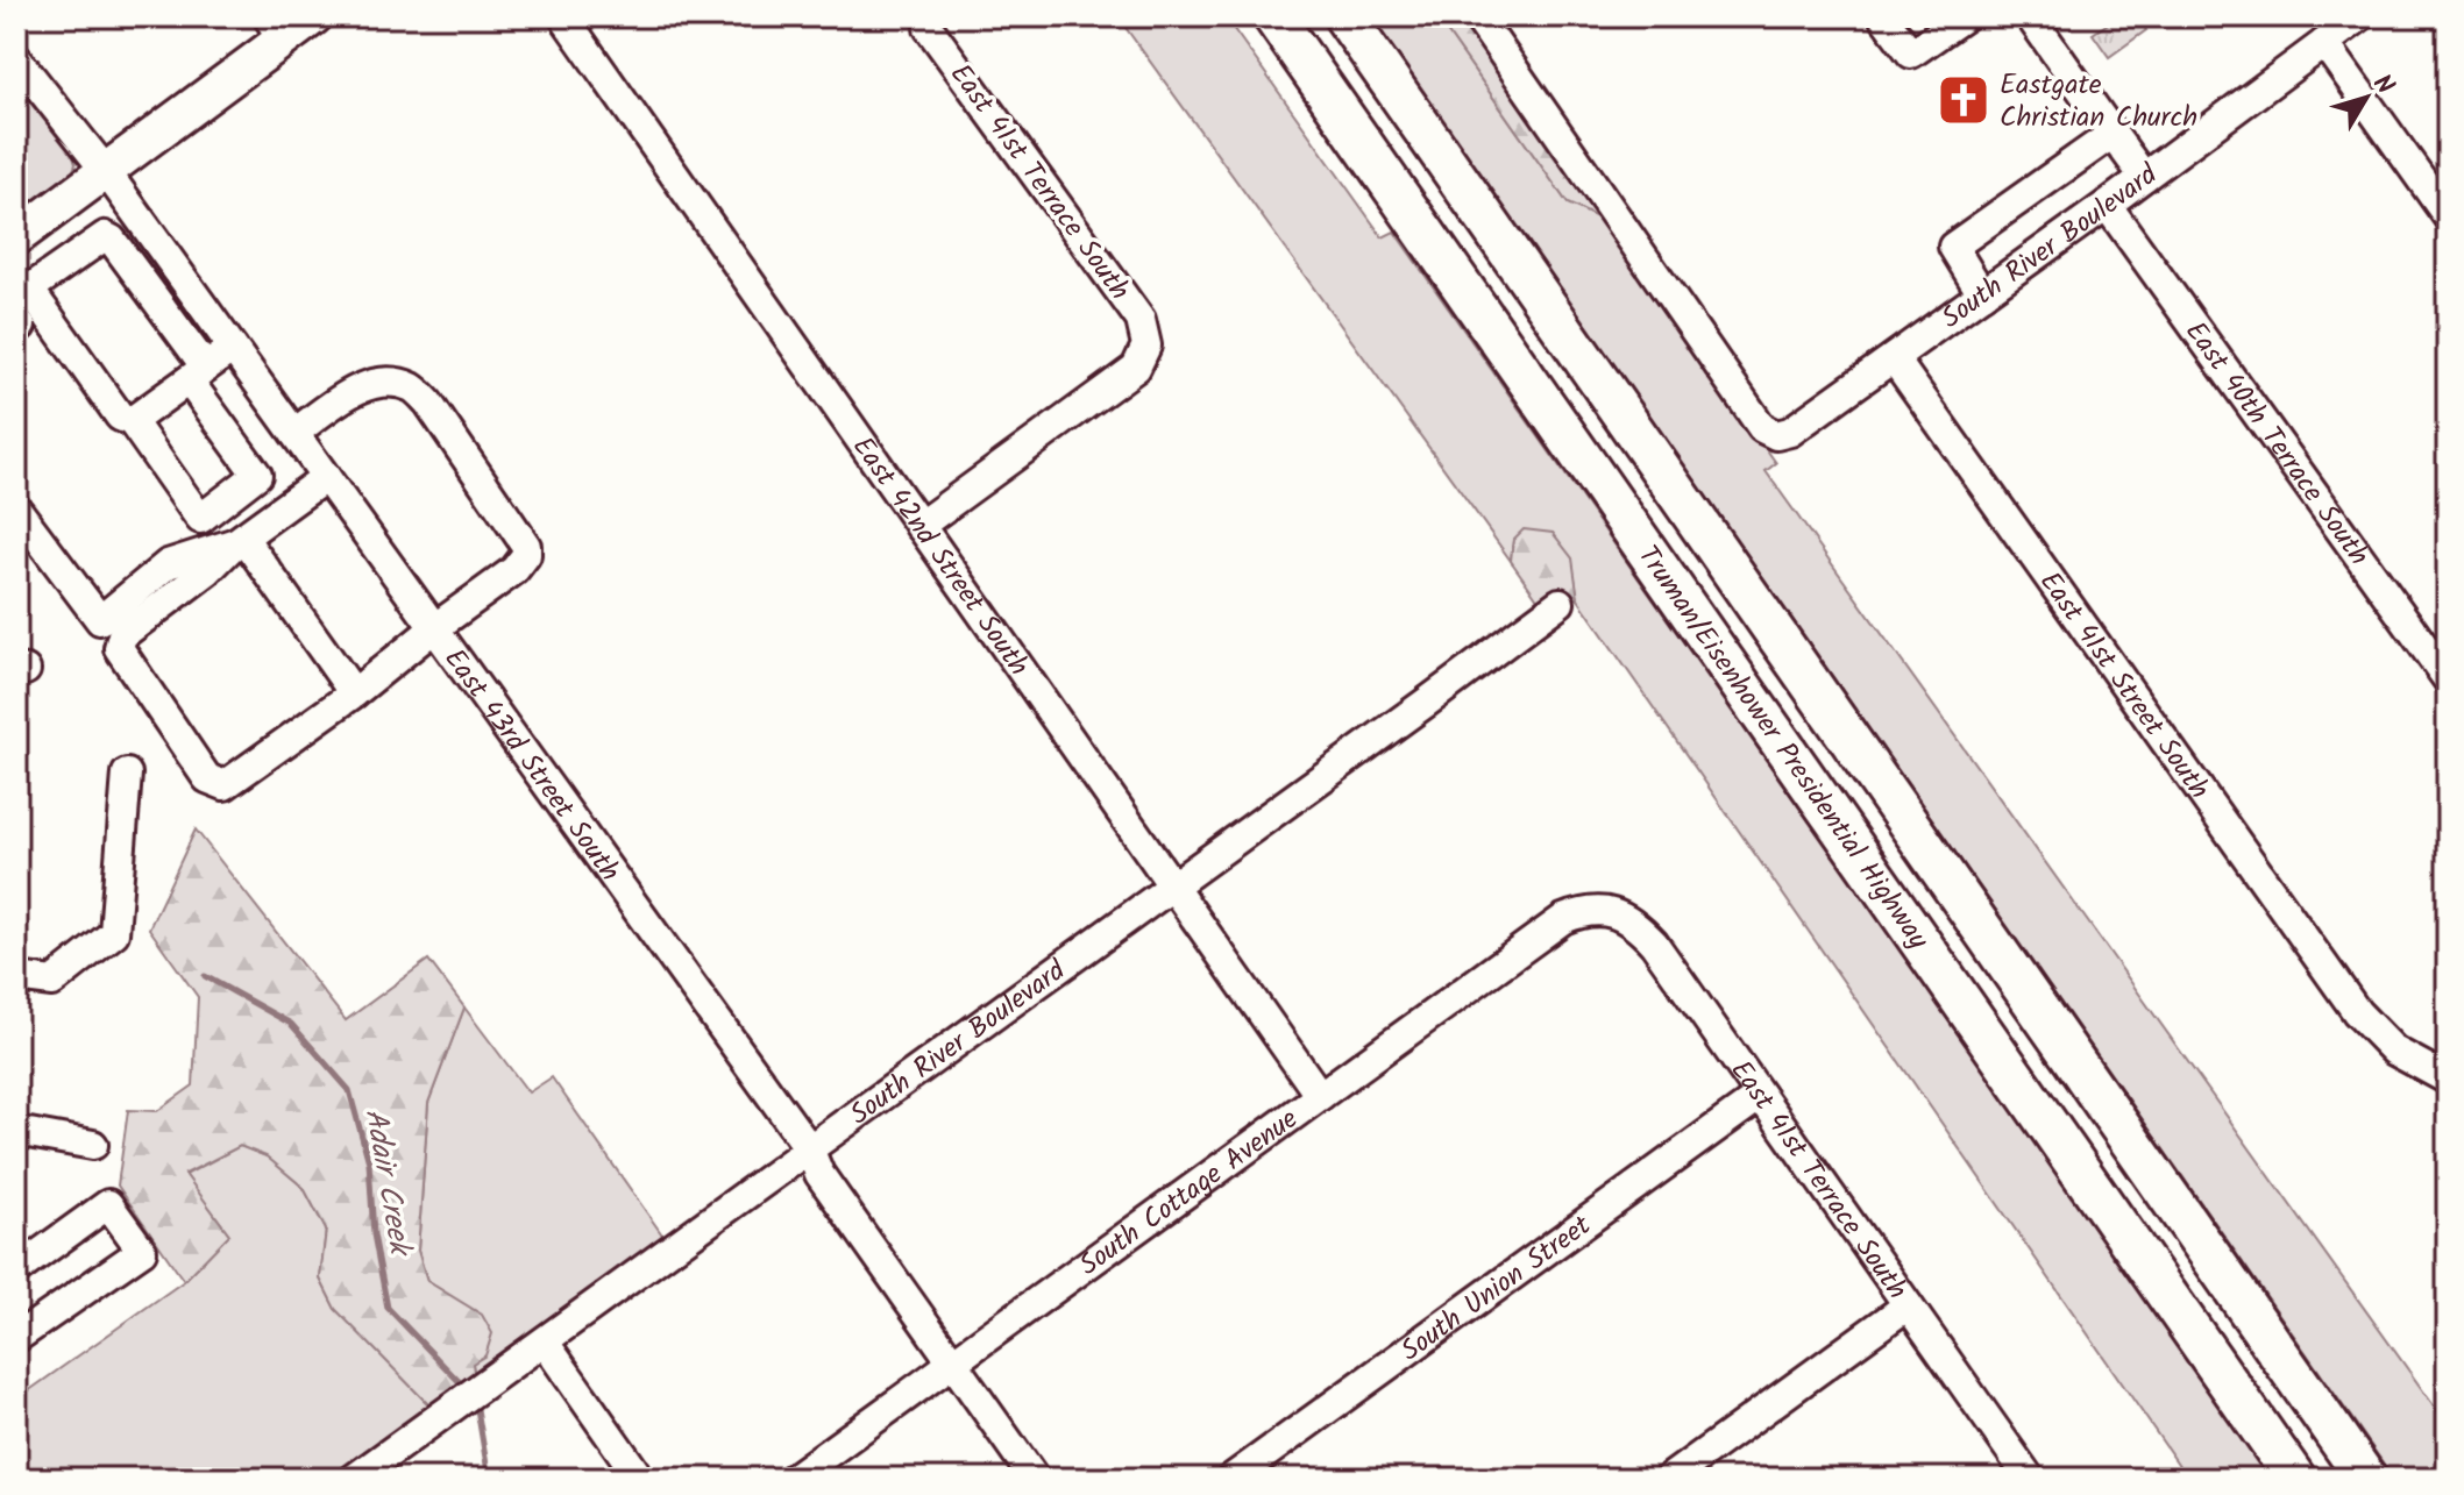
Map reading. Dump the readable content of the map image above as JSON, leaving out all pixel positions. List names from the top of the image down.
{
  "streets": {
    "highway": ["Truman/Eisenhower Presidential Highway"],
    "street": [
      "East 41st Terrace South",
      "South River Boulevard",
      "East 40th Terrace South",
      "East 42nd Street South",
      "East 41st Street South",
      "East 43rd Street South",
      "South Cottage Avenue",
      "South Union Street"
    ]
  },
  "crossings": [
    ["East 41st Terrace South", "East 42nd Street South"],
    ["East 41st Terrace South", "South Cottage Avenue"],
    ["East 41st Terrace South", "South Union Street"],
    ["South River Boulevard", "East 40th Terrace South"],
    ["South River Boulevard", "East 42nd Street South"],
    ["South River Boulevard", "East 41st Street South"],
    ["South River Boulevard", "East 43rd Street South"],
    ["East 42nd Street South", "South Cottage Avenue"],
    ["East 43rd Street South", "South Cottage Avenue"]
  ],
  "water": ["Adair Creek"],
  "places": {
    "church": ["Eastgate Christian Church"]
  },
  "north": "top right"
}
